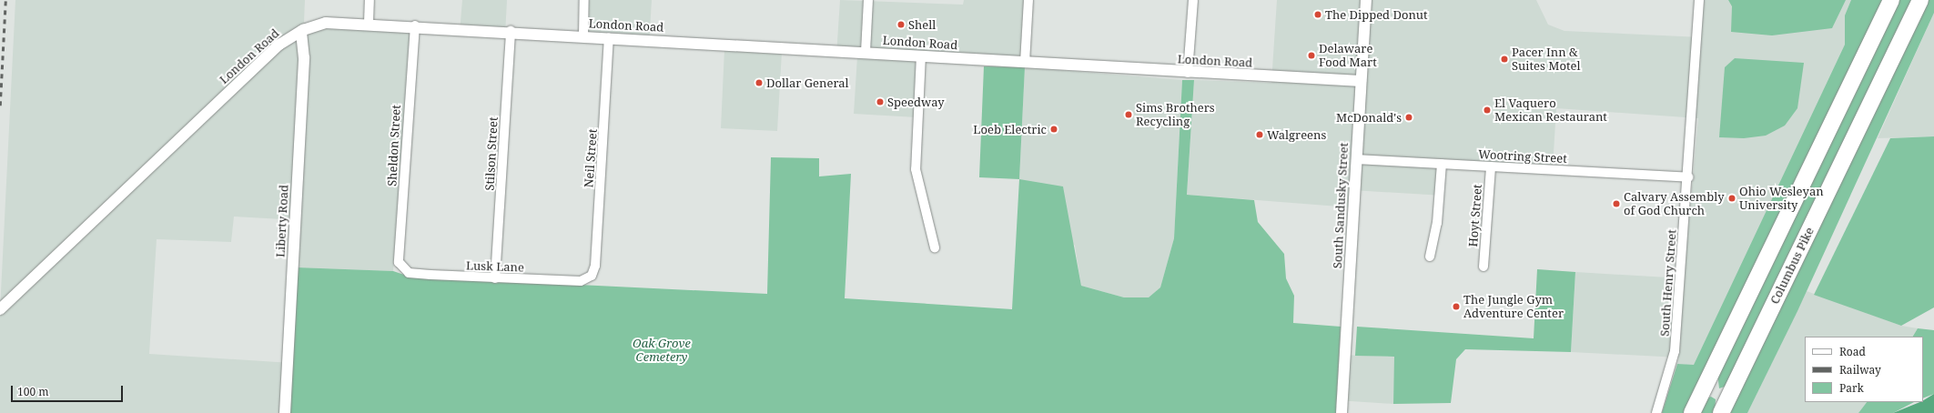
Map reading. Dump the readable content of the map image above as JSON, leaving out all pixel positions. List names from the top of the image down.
{
  "streets": {
    "highway": ["Columbus Pike"],
    "street": [
      "London Road",
      "Sheldon Street",
      "Stilson Street",
      "Wootring Street",
      "Neil Street",
      "South Sandusky Street",
      "Hoyt Street",
      "Liberty Road",
      "Lusk Lane",
      "South Henry Street"
    ]
  },
  "crossings": [
    ["London Road", "Sheldon Street"],
    ["London Road", "Stilson Street"],
    ["London Road", "Neil Street"],
    ["London Road", "South Sandusky Street"],
    ["London Road", "Liberty Road"],
    ["Sheldon Street", "Lusk Lane"],
    ["Stilson Street", "Lusk Lane"],
    ["Wootring Street", "South Sandusky Street"],
    ["Wootring Street", "Hoyt Street"],
    ["Wootring Street", "South Henry Street"],
    ["Neil Street", "Lusk Lane"]
  ],
  "parks": ["Oak Grove Cemetery"],
  "places": [
    "The Dipped Donut",
    "Shell",
    "Delaware Food Mart",
    "Pacer Inn & Suites Motel",
    "Dollar General",
    "Speedway",
    "El Vaquero Mexican Restaurant",
    "Sims Brothers Recycling",
    "McDonald's",
    "Loeb Electric",
    "Walgreens",
    "Ohio Wesleyan University",
    "Calvary Assembly of God Church",
    "The Jungle Gym Adventure Center"
  ],
  "legend": ["Road", "Railway", "Park"],
  "scale_bar": "100 m"
}
